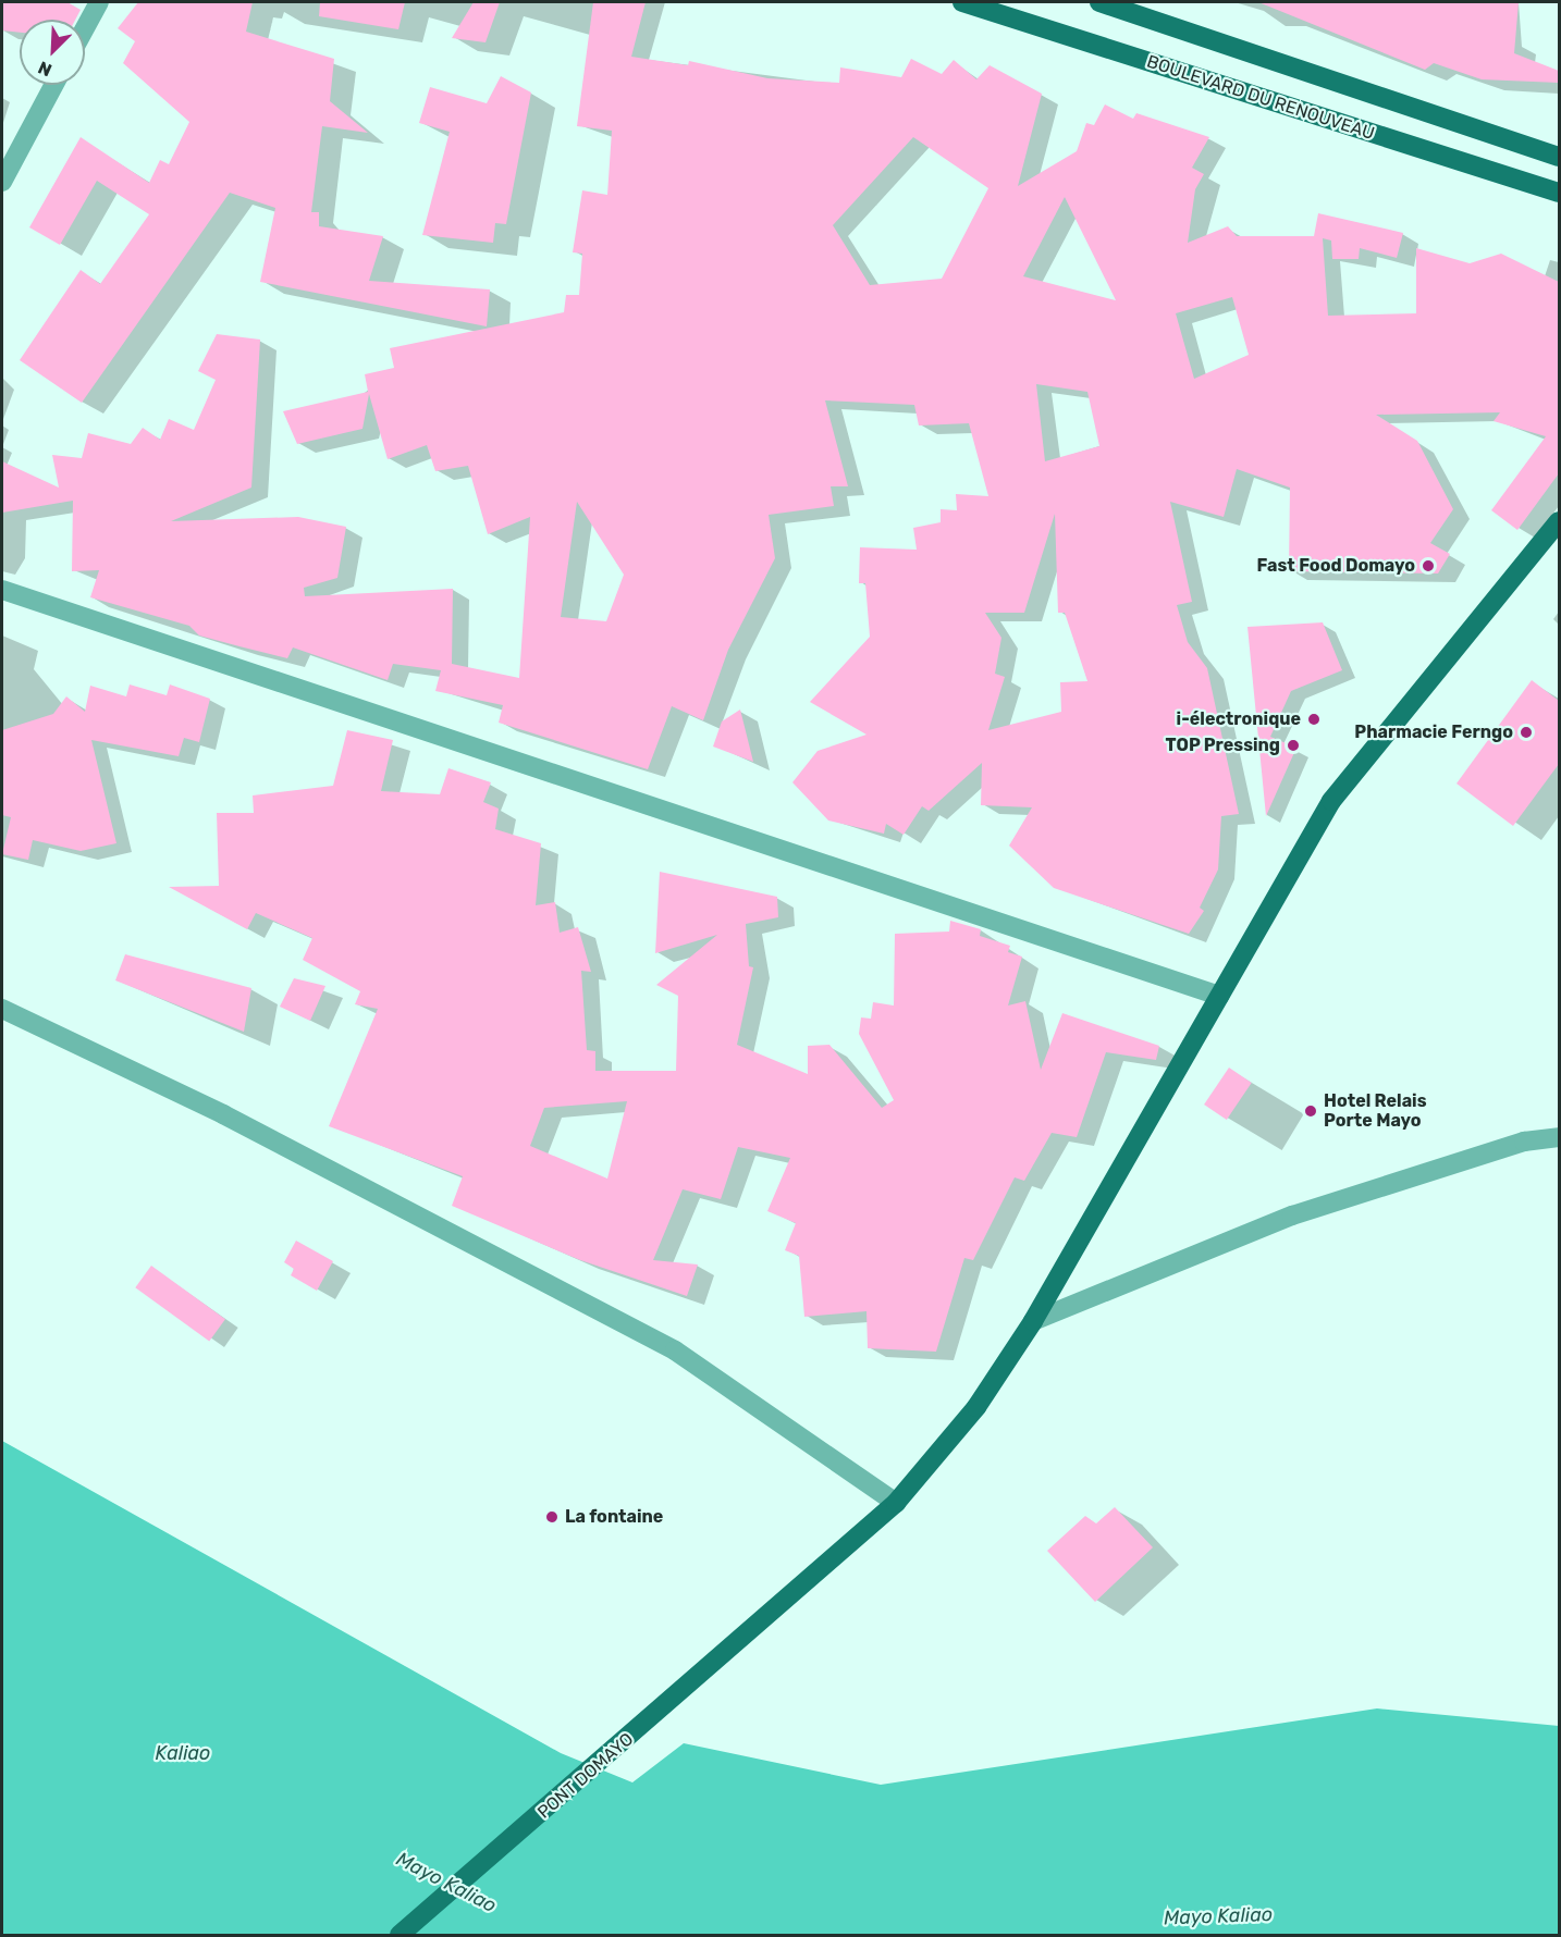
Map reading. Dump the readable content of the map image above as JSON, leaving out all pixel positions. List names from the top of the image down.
{
  "streets": {
    "main road": ["BOULEVARD DU RENOUVEAU", "PONT DOMAYO"]
  },
  "water": ["Kaliao", "Mayo Kaliao"],
  "places": [
    "Fast Food Domayo",
    "i-électronique",
    "Pharmacie Ferngo",
    "TOP Pressing",
    "Hotel Relais Porte Mayo",
    "La fontaine"
  ],
  "north": "bottom left"
}
